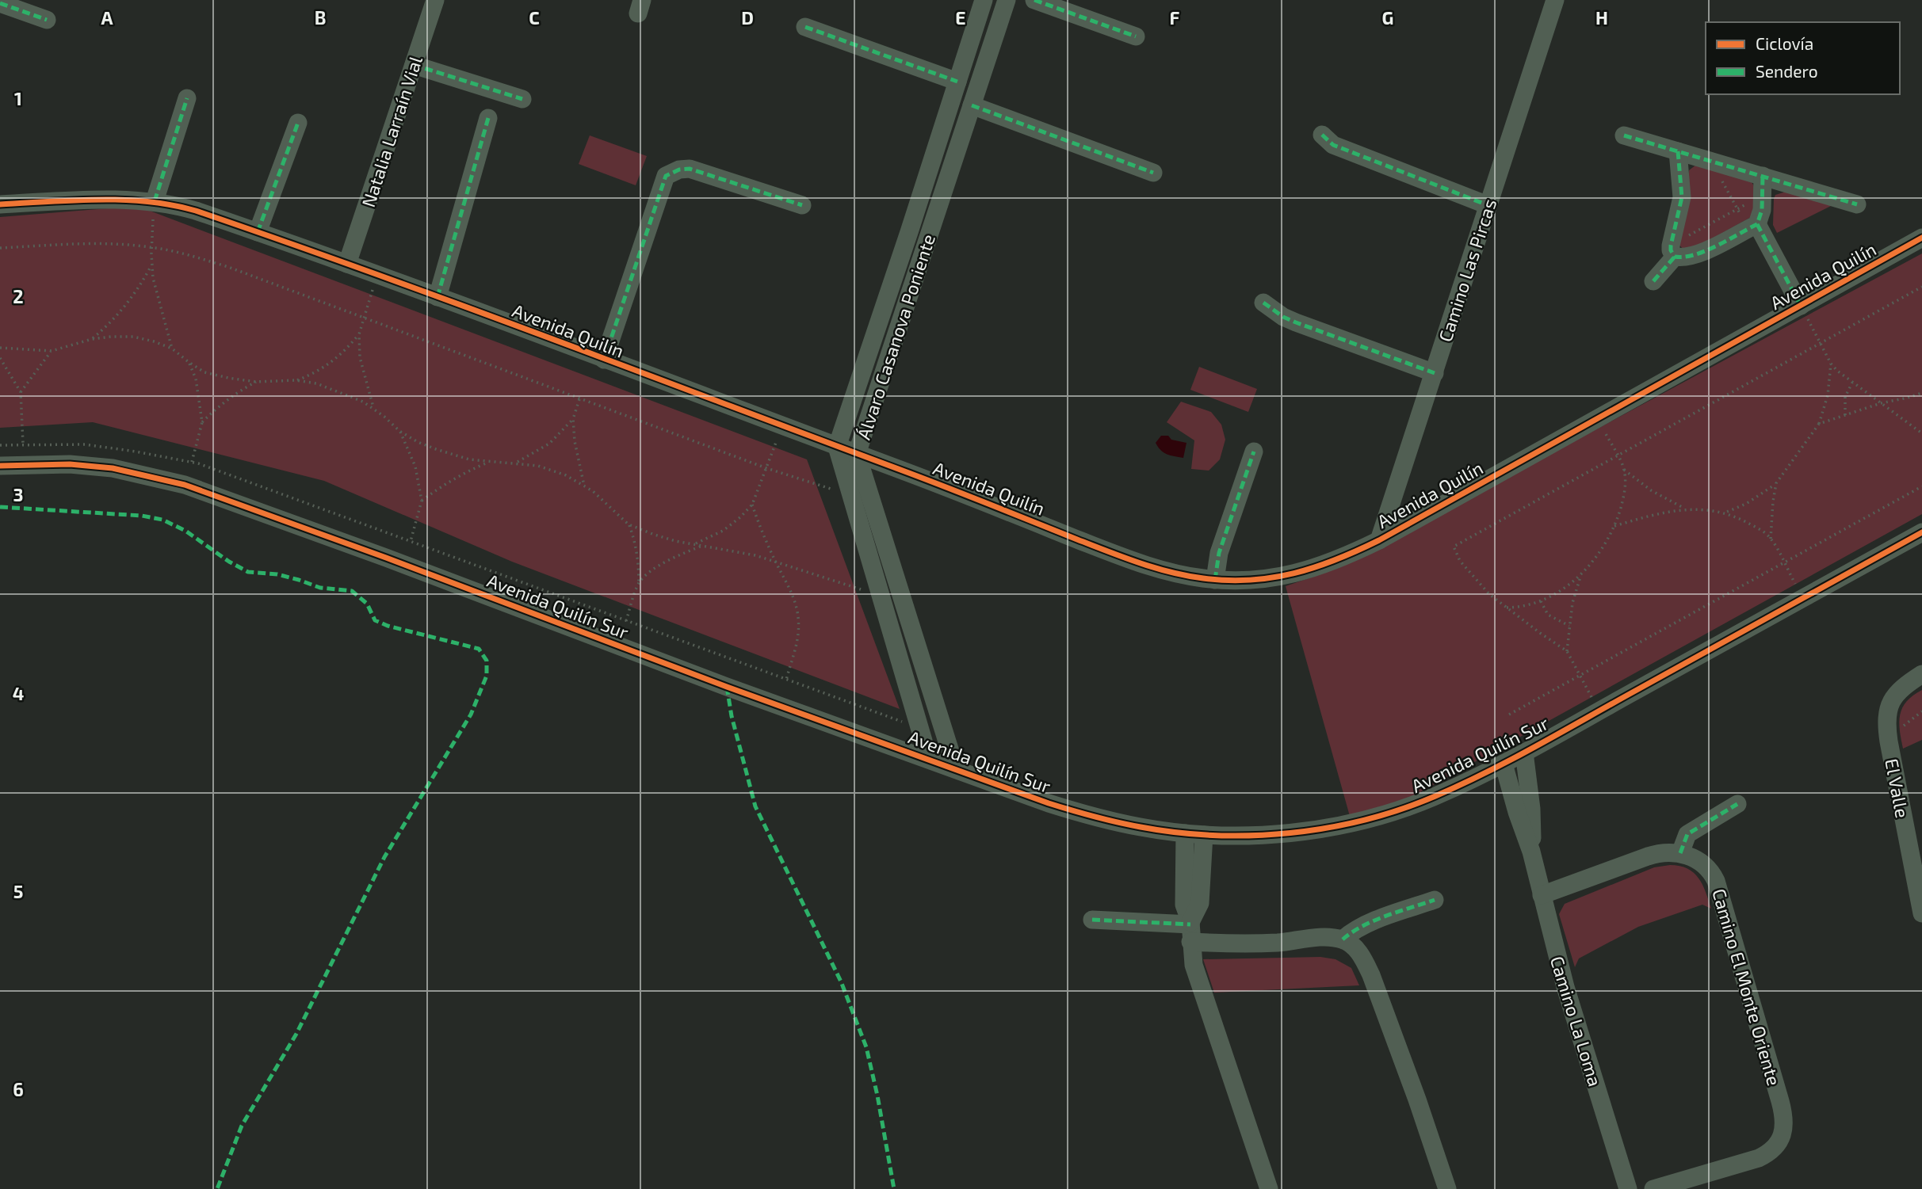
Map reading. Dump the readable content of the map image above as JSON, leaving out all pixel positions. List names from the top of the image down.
{
  "streets": {
    "street": [
      "Natalia Larraín Vial",
      "Camino Las Pircas",
      "Avenida Quilín",
      "Álvaro Casanova Poniente",
      "Avenida Quilín Sur",
      "El Valle",
      "Camino El Monte Oriente",
      "Camino La Loma"
    ]
  },
  "crossings": [
    ["Natalia Larraín Vial", "Avenida Quilín"],
    ["Camino Las Pircas", "Avenida Quilín"],
    ["Avenida Quilín", "Álvaro Casanova Poniente"],
    ["Álvaro Casanova Poniente", "Avenida Quilín Sur"],
    ["Avenida Quilín Sur", "Camino La Loma"]
  ],
  "legend": ["Ciclovía", "Sendero"],
  "grid": {
    "columns": [
      "A",
      "B",
      "C",
      "D",
      "E",
      "F",
      "G",
      "H"
    ],
    "rows": [
      "1",
      "2",
      "3",
      "4",
      "5",
      "6"
    ]
  }
}
